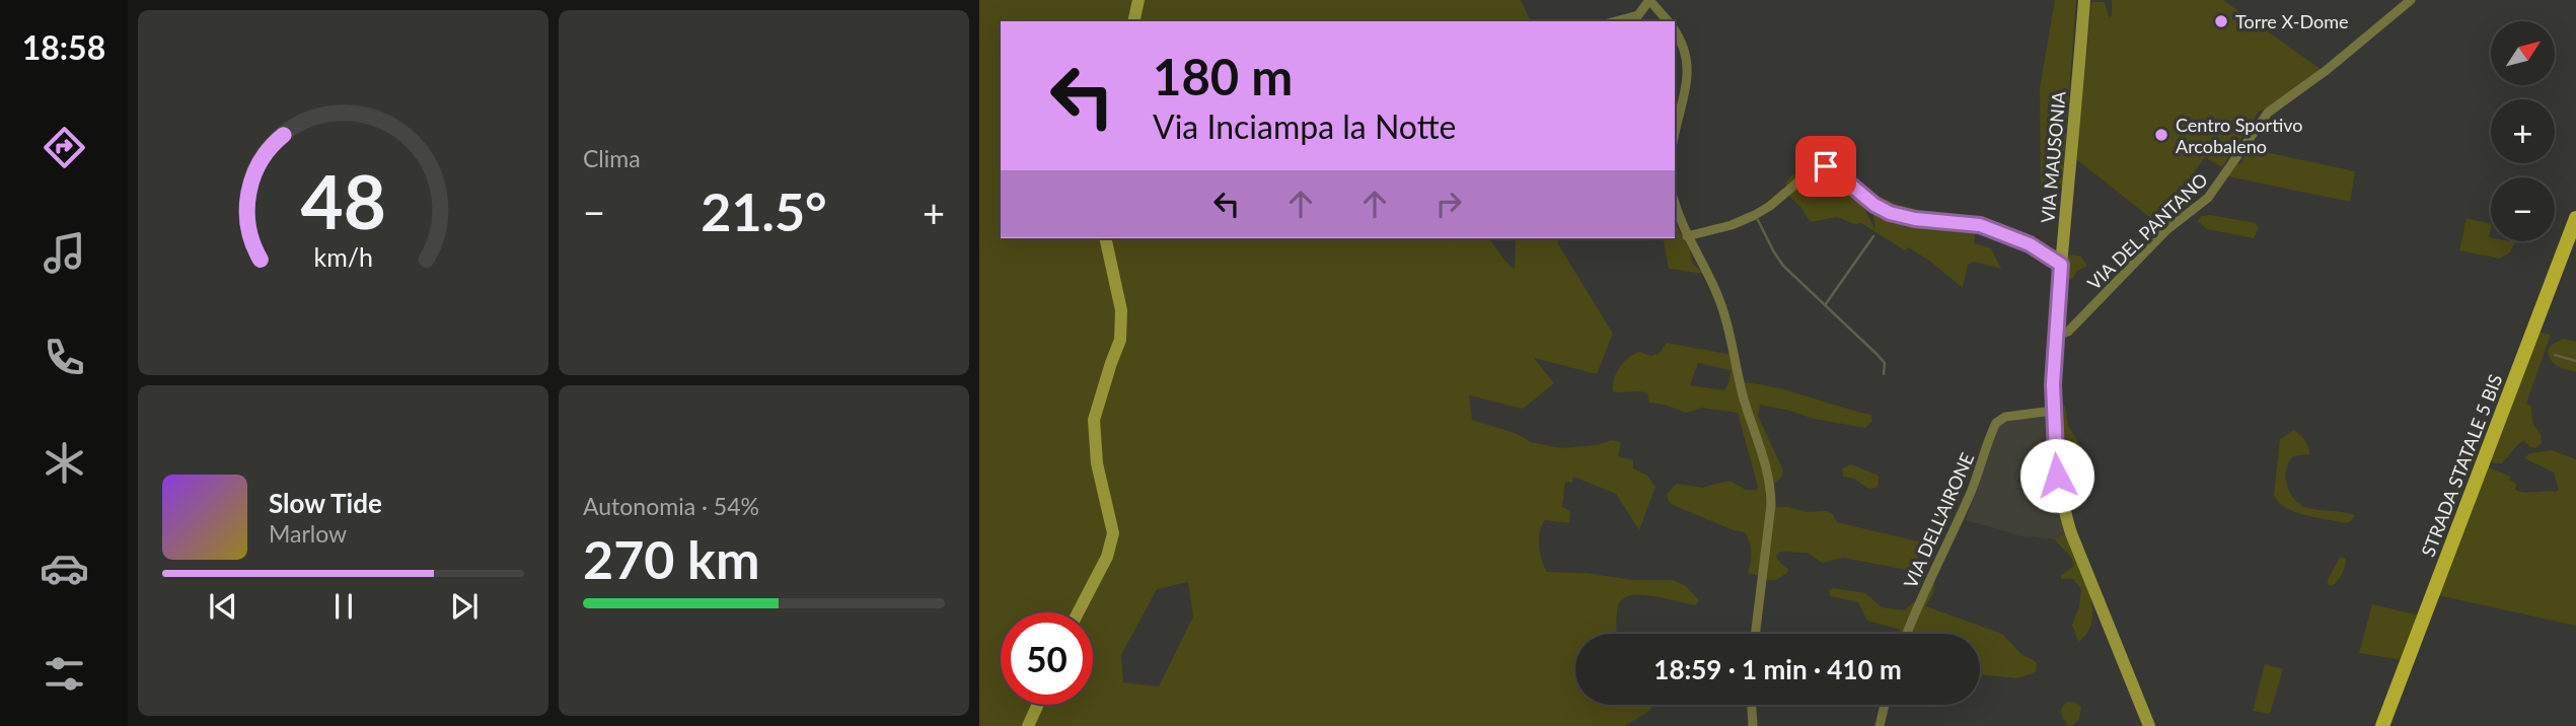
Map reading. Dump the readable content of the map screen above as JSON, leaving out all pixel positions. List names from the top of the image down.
{
  "streets": {
    "main road": ["VIA MAUSONIA", "STRADA STATALE 5 BIS"],
    "street": ["VIA DEL PANTANO", "VIA DELL'AIRONE"]
  },
  "crossings": [
    ["VIA MAUSONIA", "VIA DEL PANTANO"],
    ["VIA MAUSONIA", "VIA DELL'AIRONE"]
  ],
  "places": ["Torre X-Dome", "Centro Sportivo Arcobaleno"],
  "north": "top right",
  "page": {
    "tabs": "18:58",
    "tile": [
      "Clima",
      ["Autonomia · 54%", "270 km"]
    ],
    "map_buttons": ["+", "−"],
    "turn": ["180 m", "Via Inciampa la Notte"],
    "heat": ["−", "21.5°", "+"],
    "song": ["Slow Tide", "Marlow"],
    "limit": "50",
    "trip": "18:59 · 1 min · 410 m",
    "gauge": ["48", "km/h"]
  }
}
